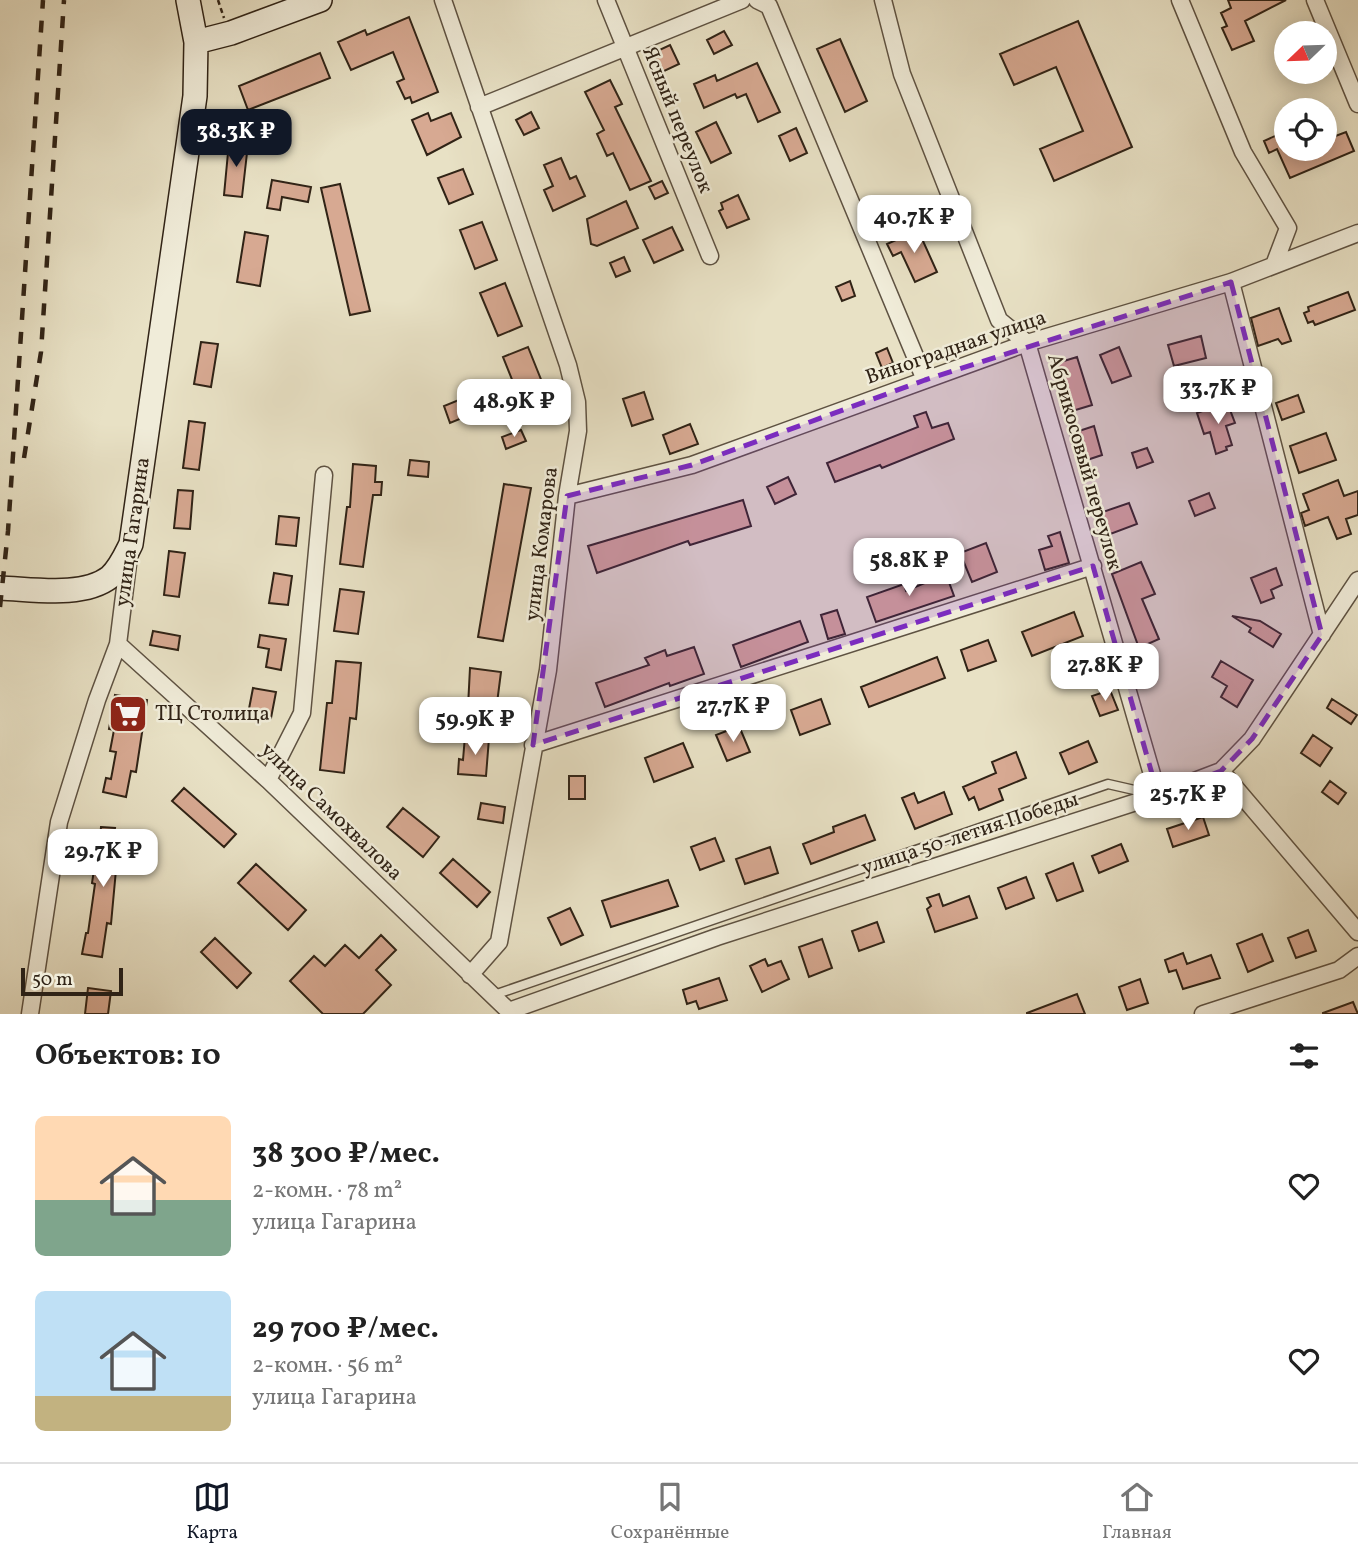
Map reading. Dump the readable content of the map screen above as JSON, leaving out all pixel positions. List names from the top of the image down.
{
  "streets": {
    "street": [
      "Ясный переулок",
      "Виноградная улица",
      "Абрикосовый переулок",
      "улица Гагарина",
      "улица Комарова",
      "улица Самохвалова",
      "улица 50-летия Победы"
    ]
  },
  "crossings": [
    ["Виноградная улица", "Абрикосовый переулок"],
    ["Виноградная улица", "улица Комарова"],
    ["Абрикосовый переулок", "улица 50-летия Победы"],
    ["улица Гагарина", "улица Самохвалова"],
    ["улица Комарова", "улица Самохвалова"],
    ["улица Самохвалова", "улица 50-летия Победы"]
  ],
  "places": {
    "supermarket": ["ТЦ Столица"]
  },
  "scale_bar": "50 m",
  "north": "bottom left",
  "page": {
    "price": [
      "38.3K ₽",
      "40.7K ₽",
      "33.7K ₽",
      "48.9K ₽",
      "58.8K ₽",
      "27.8K ₽",
      "27.7K ₽",
      "59.9K ₽",
      "25.7K ₽",
      "29.7K ₽"
    ],
    "scale": "50 m",
    "heading": "Объектов: 10",
    "list": [
      {
        "name": "38 300 ₽/мес.",
        "note": "2-комн. · 78 m² · улица Гагарина"
      },
      {
        "name": "29 700 ₽/мес.",
        "note": "2-комн. · 56 m² · улица Гагарина"
      }
    ],
    "tabs": ["Карта", "Сохранённые", "Главная"]
  }
}
